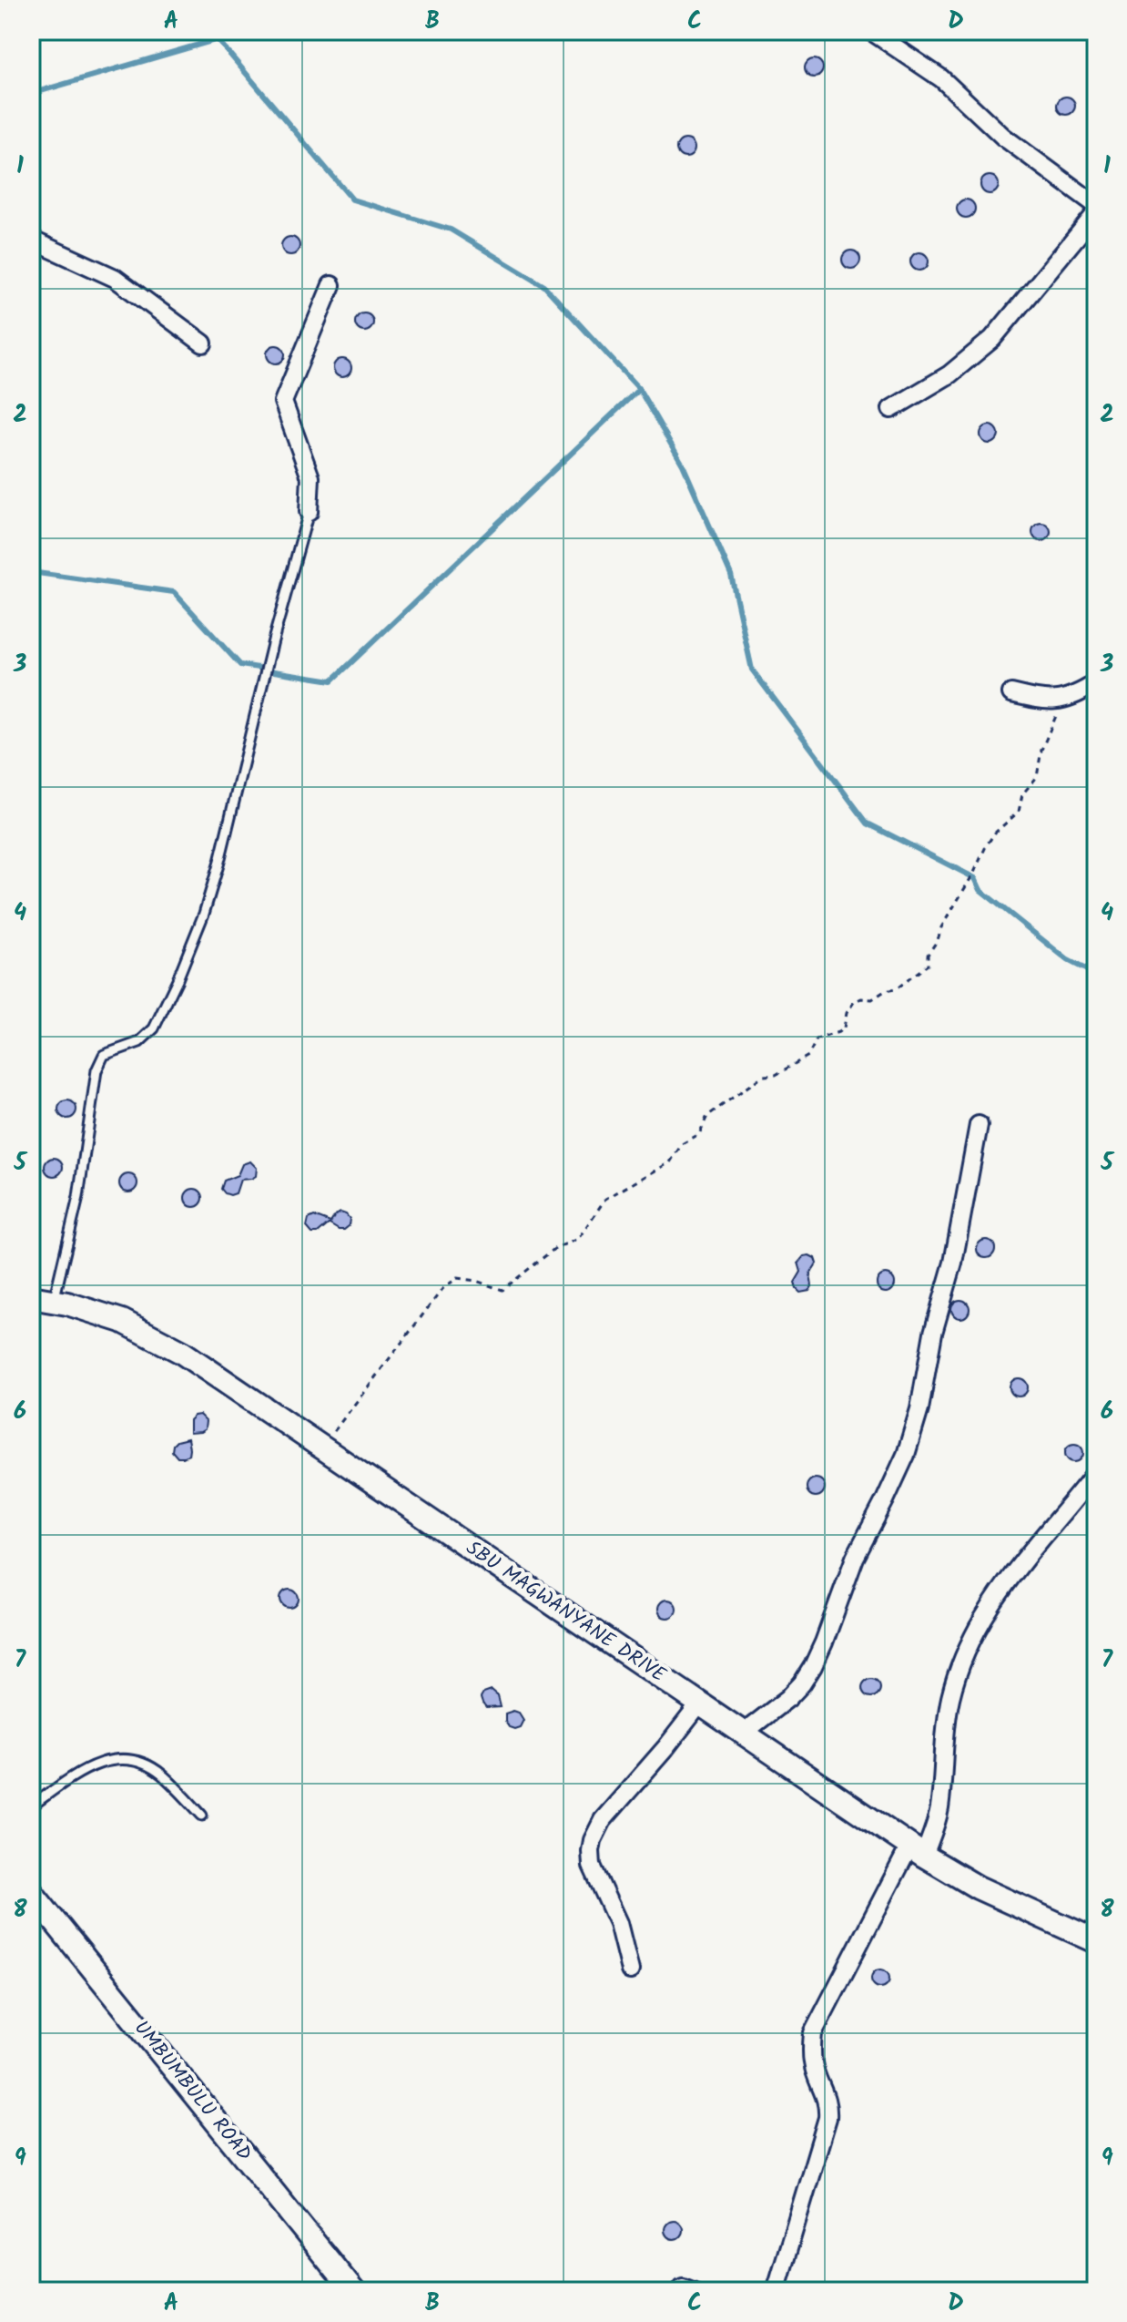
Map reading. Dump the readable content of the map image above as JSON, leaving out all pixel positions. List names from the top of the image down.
{
  "streets": {
    "main road": ["SBU MAGWANYANE DRIVE", "UMBUMBULU ROAD"]
  },
  "grid": {
    "columns": [
      "A",
      "B",
      "C",
      "D"
    ],
    "rows": [
      "1",
      "2",
      "3",
      "4",
      "5",
      "6",
      "7",
      "8",
      "9"
    ]
  }
}
